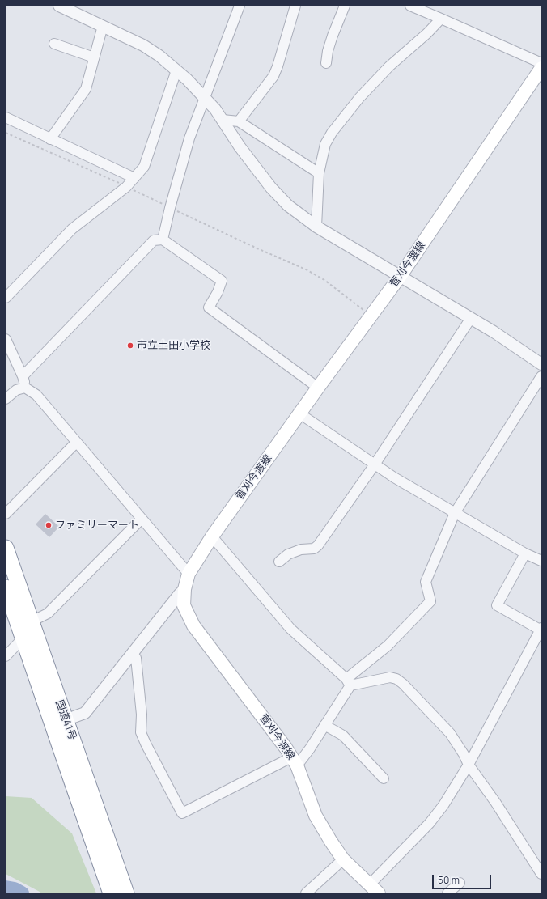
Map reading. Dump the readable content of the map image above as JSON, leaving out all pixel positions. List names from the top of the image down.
{
  "streets": {
    "highway": ["国道41号"],
    "main road": ["菅刈今渡線"]
  },
  "places": ["市立土田小学校", "ファミリーマート"],
  "scale_bar": "50 m"
}
